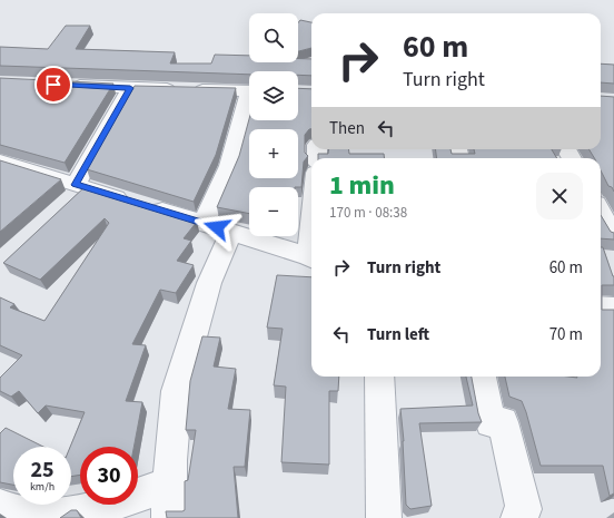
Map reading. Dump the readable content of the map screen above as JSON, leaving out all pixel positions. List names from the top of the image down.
{
  "page": {
    "map_buttons": ["+", "−"],
    "turn": ["60 m", "Turn right"],
    "then": "Then",
    "heading": ["1 min", "170 m · 08:38"],
    "list": [
      {
        "name": "Turn right",
        "value": "60 m"
      },
      {
        "name": "Turn left",
        "value": "70 m"
      }
    ],
    "speed": "25 km/h",
    "limit": "30"
  }
}
